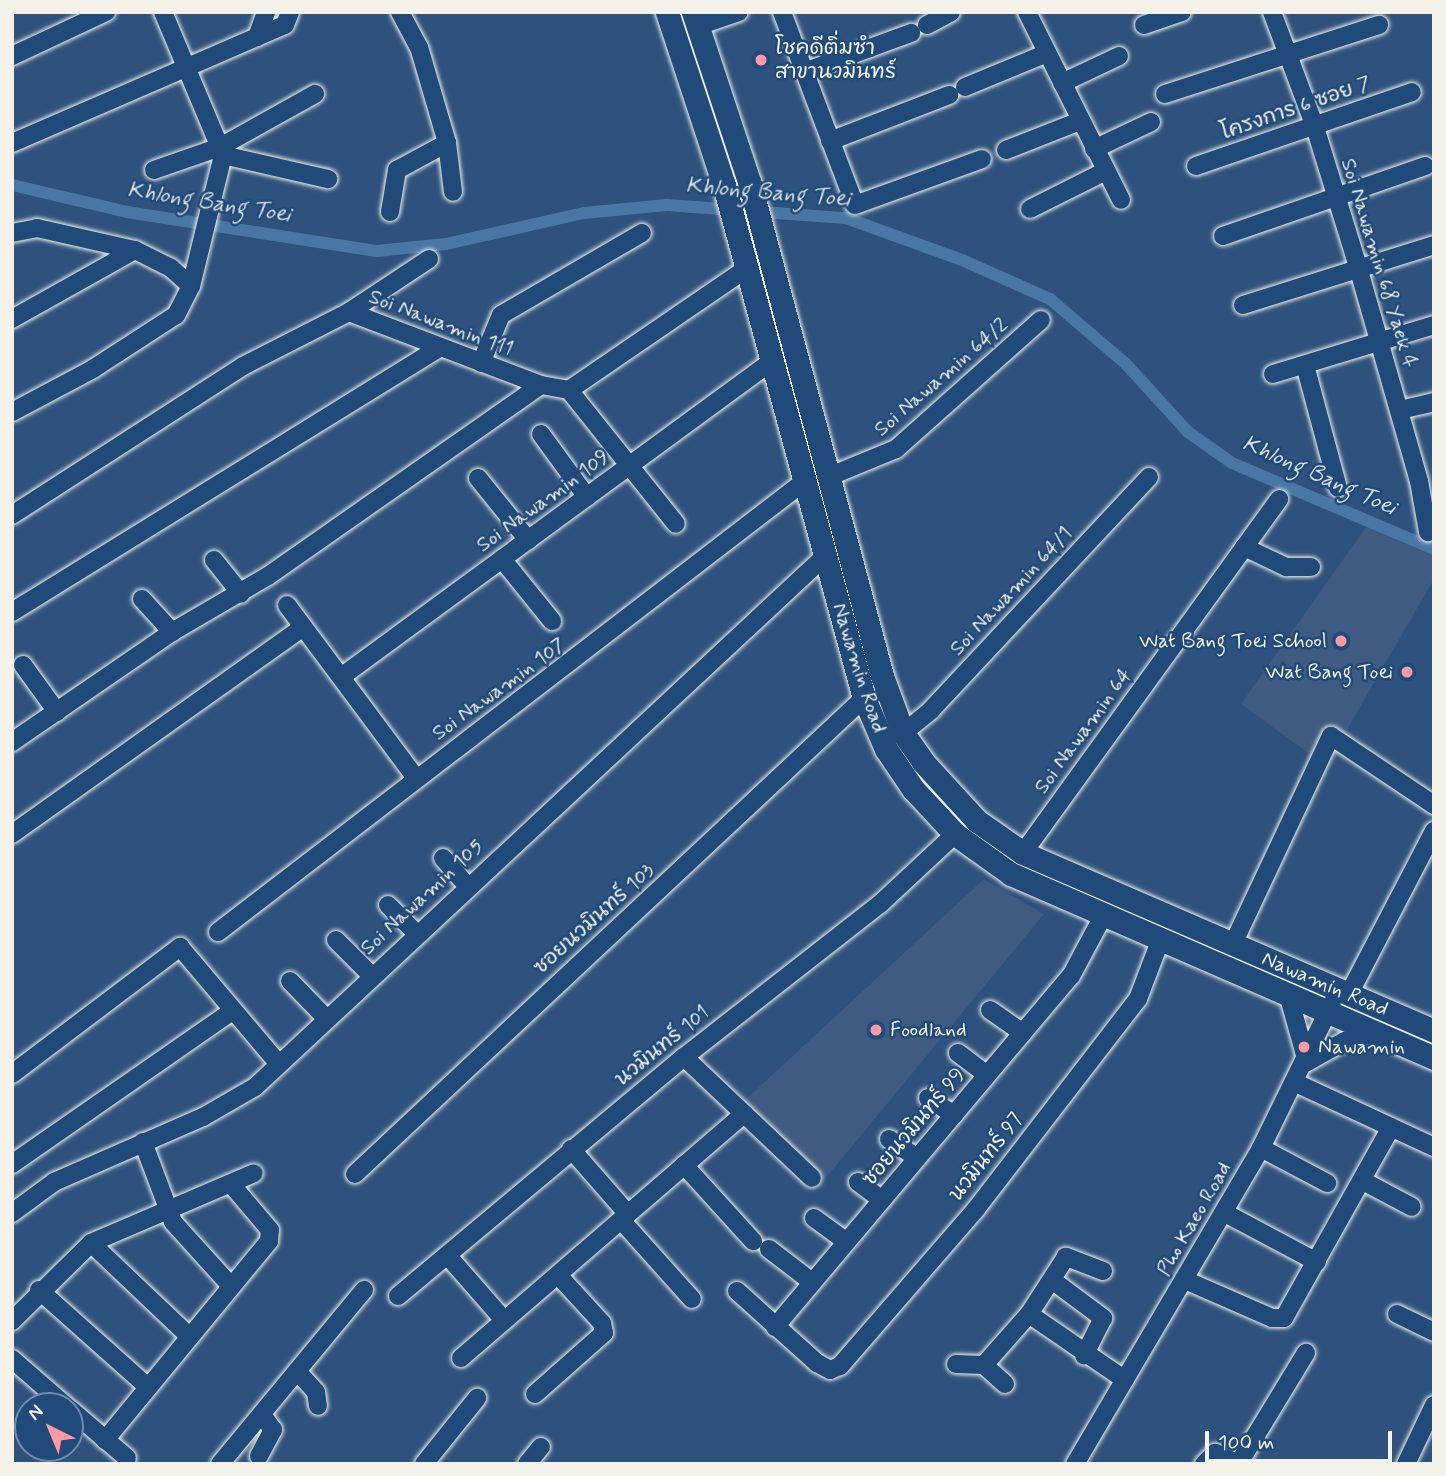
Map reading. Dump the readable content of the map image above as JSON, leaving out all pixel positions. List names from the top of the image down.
{
  "streets": {
    "main road": ["Nawamin Road"],
    "street": [
      "โครงการ 6 ซอย 7",
      "Soi Nawamin 68 Yaek 4",
      "Soi Nawamin 111",
      "Soi Nawamin 64/2",
      "Soi Nawamin 109",
      "Soi Nawamin 64/1",
      "Soi Nawamin 107",
      "Soi Nawamin 64",
      "Soi Nawamin 105",
      "ซอยนวมินทร์ 103",
      "นวมินทร์ 101",
      "ซอยนวมินทร์ 99",
      "นวมินทร์ 97",
      "Pho Kaeo Road"
    ]
  },
  "crossings": [
    ["โครงการ 6 ซอย 7", "Soi Nawamin 68 Yaek 4"],
    ["Soi Nawamin 64/2", "Nawamin Road"],
    ["Soi Nawamin 64/2", "Soi Nawamin 107"],
    ["Soi Nawamin 109", "Nawamin Road"],
    ["Soi Nawamin 64/1", "Nawamin Road"],
    ["Nawamin Road", "Soi Nawamin 107"],
    ["Nawamin Road", "Soi Nawamin 64"],
    ["Nawamin Road", "Soi Nawamin 105"],
    ["Nawamin Road", "ซอยนวมินทร์ 103"],
    ["Nawamin Road", "นวมินทร์ 101"],
    ["Nawamin Road", "ซอยนวมินทร์ 99"],
    ["Nawamin Road", "นวมินทร์ 97"],
    ["Nawamin Road", "Pho Kaeo Road"],
    ["ซอยนวมินทร์ 99", "นวมินทร์ 97"]
  ],
  "water": ["Khlong Bang Toei"],
  "places": [
    "โชคดีติ่มซำ สาขานวมินทร์",
    "Wat Bang Toei School",
    "Wat Bang Toei",
    "Foodland",
    "Nawamin"
  ],
  "scale_bar": "100 m",
  "north": "top left"
}
